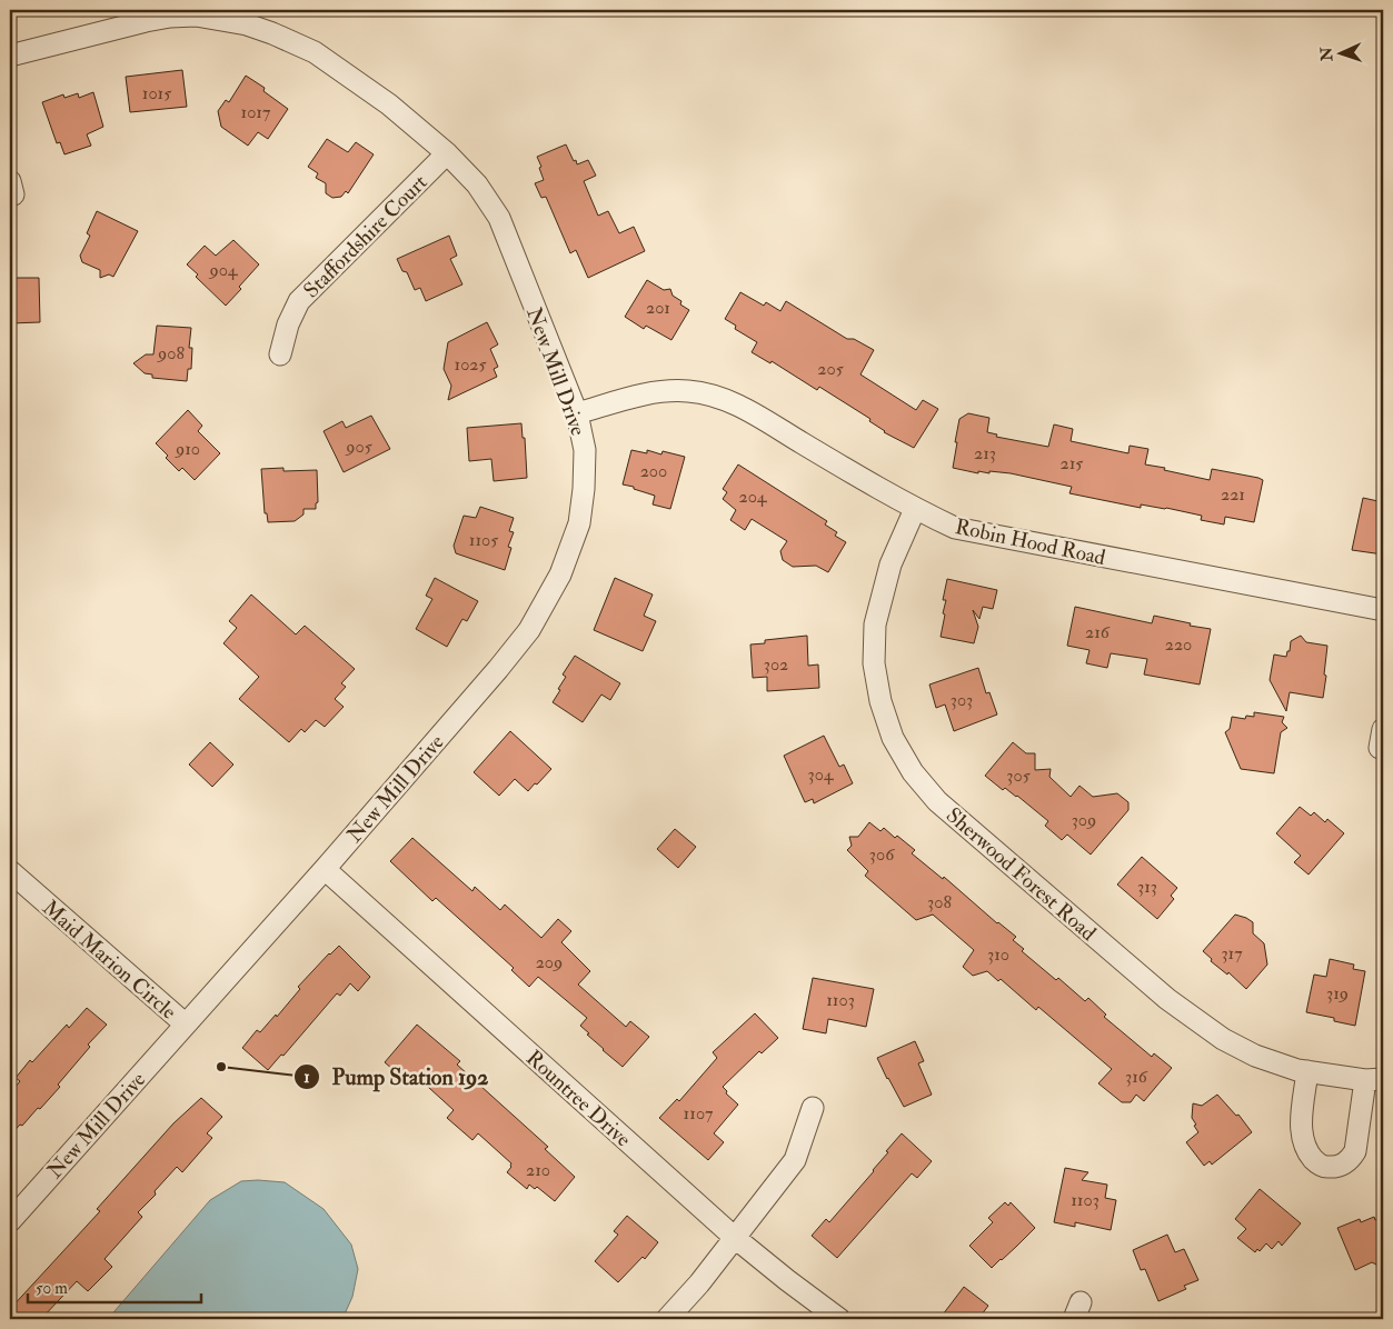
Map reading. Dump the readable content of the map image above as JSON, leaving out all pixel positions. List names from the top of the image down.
{
  "streets": {
    "street": [
      "Staffordshire Court",
      "New Mill Drive",
      "Robin Hood Road",
      "Sherwood Forest Road",
      "Maid Marion Circle",
      "Rountree Drive"
    ]
  },
  "crossings": [
    ["Staffordshire Court", "New Mill Drive"],
    ["New Mill Drive", "Robin Hood Road"],
    ["New Mill Drive", "Maid Marion Circle"],
    ["New Mill Drive", "Rountree Drive"],
    ["Robin Hood Road", "Sherwood Forest Road"]
  ],
  "places": ["Pump Station 192"],
  "house_numbers": [
    "1015",
    "1017",
    "904",
    "201",
    "908",
    "1025",
    "205",
    "905",
    "910",
    "213",
    "215",
    "200",
    "221",
    "204",
    "1105",
    "216",
    "220",
    "302",
    "303",
    "304",
    "305",
    "309",
    "306",
    "313",
    "308",
    "317",
    "310",
    "209",
    "319",
    "1103",
    "316",
    "1107",
    "210",
    "1103"
  ],
  "scale_bar": "50 m",
  "north": "left"
}
